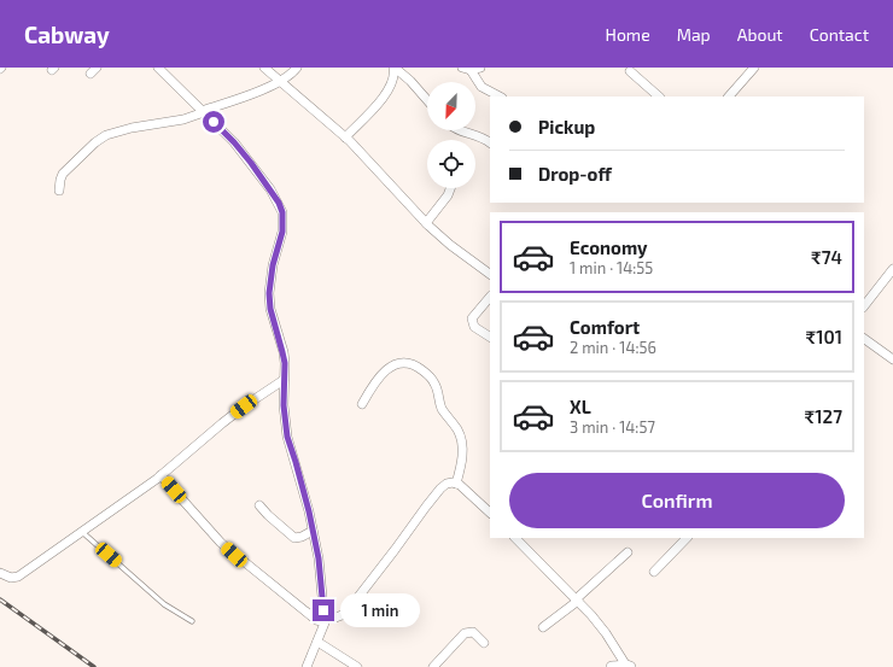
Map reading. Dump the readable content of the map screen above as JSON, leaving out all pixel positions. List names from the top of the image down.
{
  "north": "bottom left",
  "page": {
    "header": "Cabway",
    "nav": [
      "Home",
      "Map",
      "About",
      "Contact"
    ],
    "banner": ["Pickup", "Drop-off"],
    "list": [
      {
        "name": "Economy",
        "note": "1 min · 14:55",
        "value": "₹74"
      },
      {
        "name": "Comfort",
        "note": "2 min · 14:56",
        "value": "₹101"
      },
      {
        "name": "XL",
        "note": "3 min · 14:57",
        "value": "₹127"
      }
    ],
    "buttons": "Confirm",
    "bubble": "1 min"
  }
}
